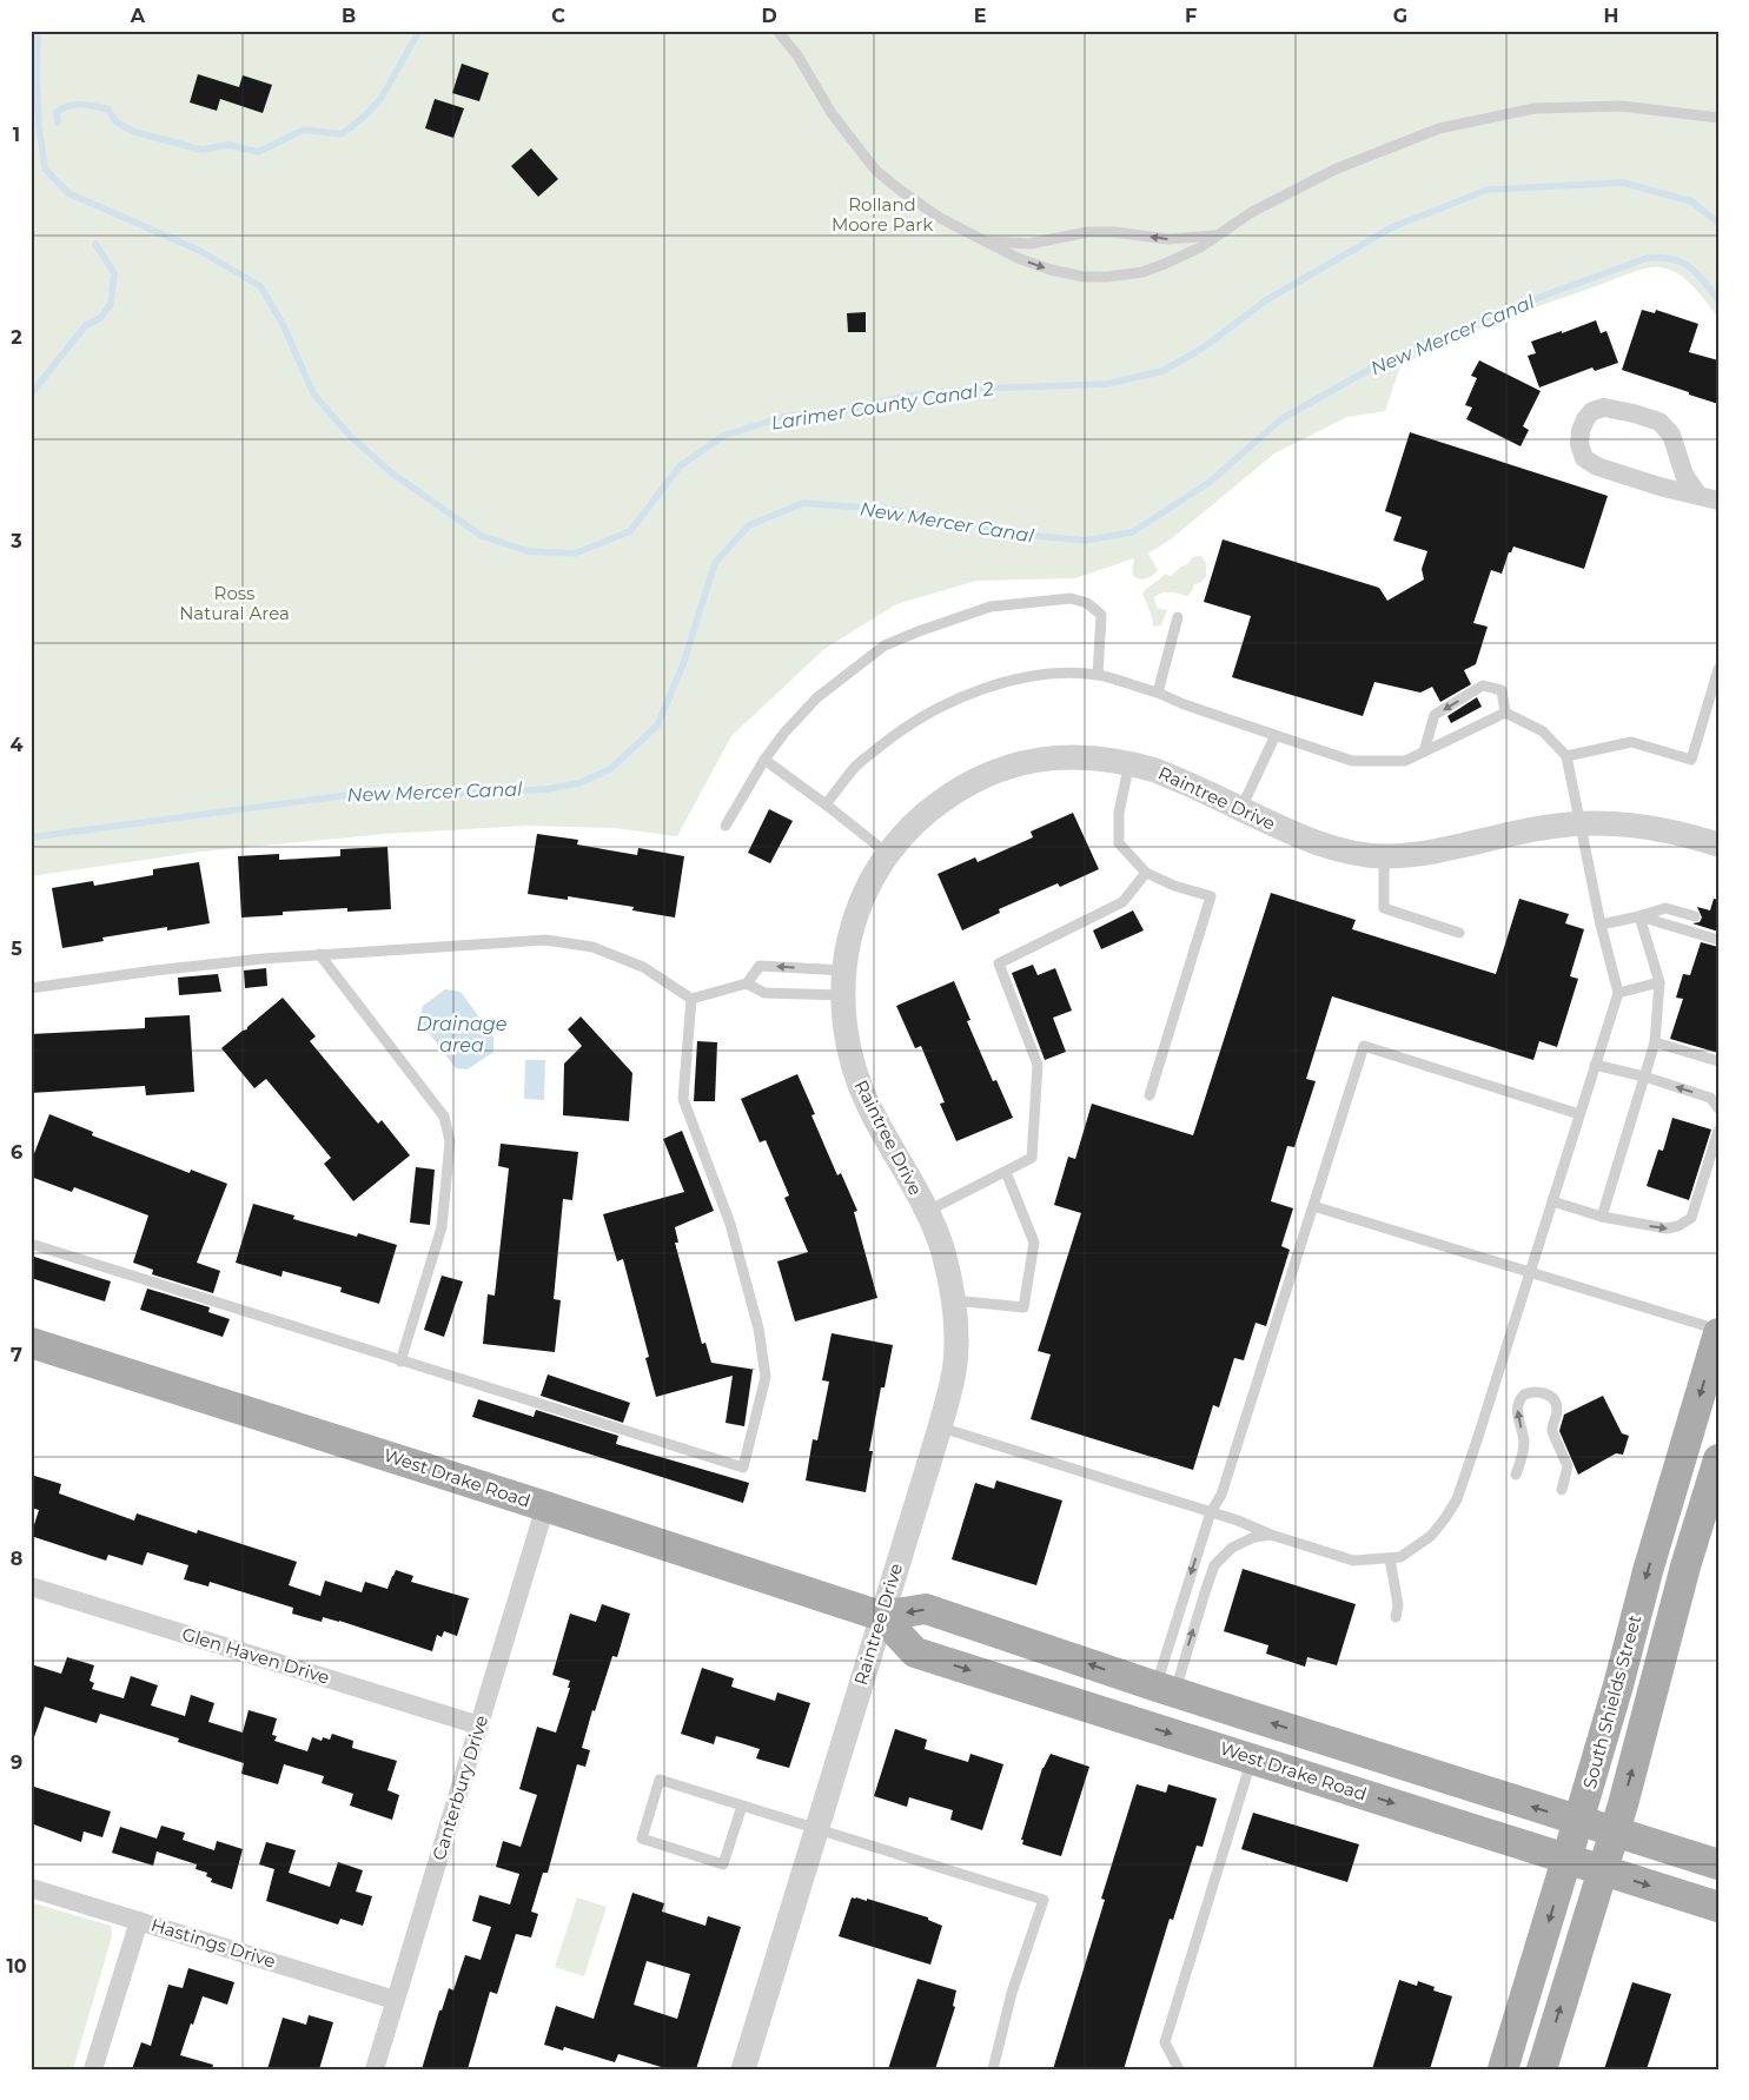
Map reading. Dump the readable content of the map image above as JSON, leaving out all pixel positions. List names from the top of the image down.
{
  "streets": {
    "main road": ["West Drake Road", "South Shields Street"],
    "street": [
      "Raintree Drive",
      "Glen Haven Drive",
      "Canterbury Drive",
      "Hastings Drive"
    ]
  },
  "crossings": [
    ["Raintree Drive", "West Drake Road"],
    ["West Drake Road", "South Shields Street"],
    ["West Drake Road", "Canterbury Drive"],
    ["Glen Haven Drive", "Canterbury Drive"],
    ["Canterbury Drive", "Hastings Drive"]
  ],
  "water": ["New Mercer Canal", "Larimer County Canal 2", "Drainage area"],
  "parks": ["Rolland Moore Park", "Ross Natural Area"],
  "grid": {
    "columns": [
      "A",
      "B",
      "C",
      "D",
      "E",
      "F",
      "G",
      "H"
    ],
    "rows": [
      "1",
      "2",
      "3",
      "4",
      "5",
      "6",
      "7",
      "8",
      "9",
      "10"
    ]
  }
}
